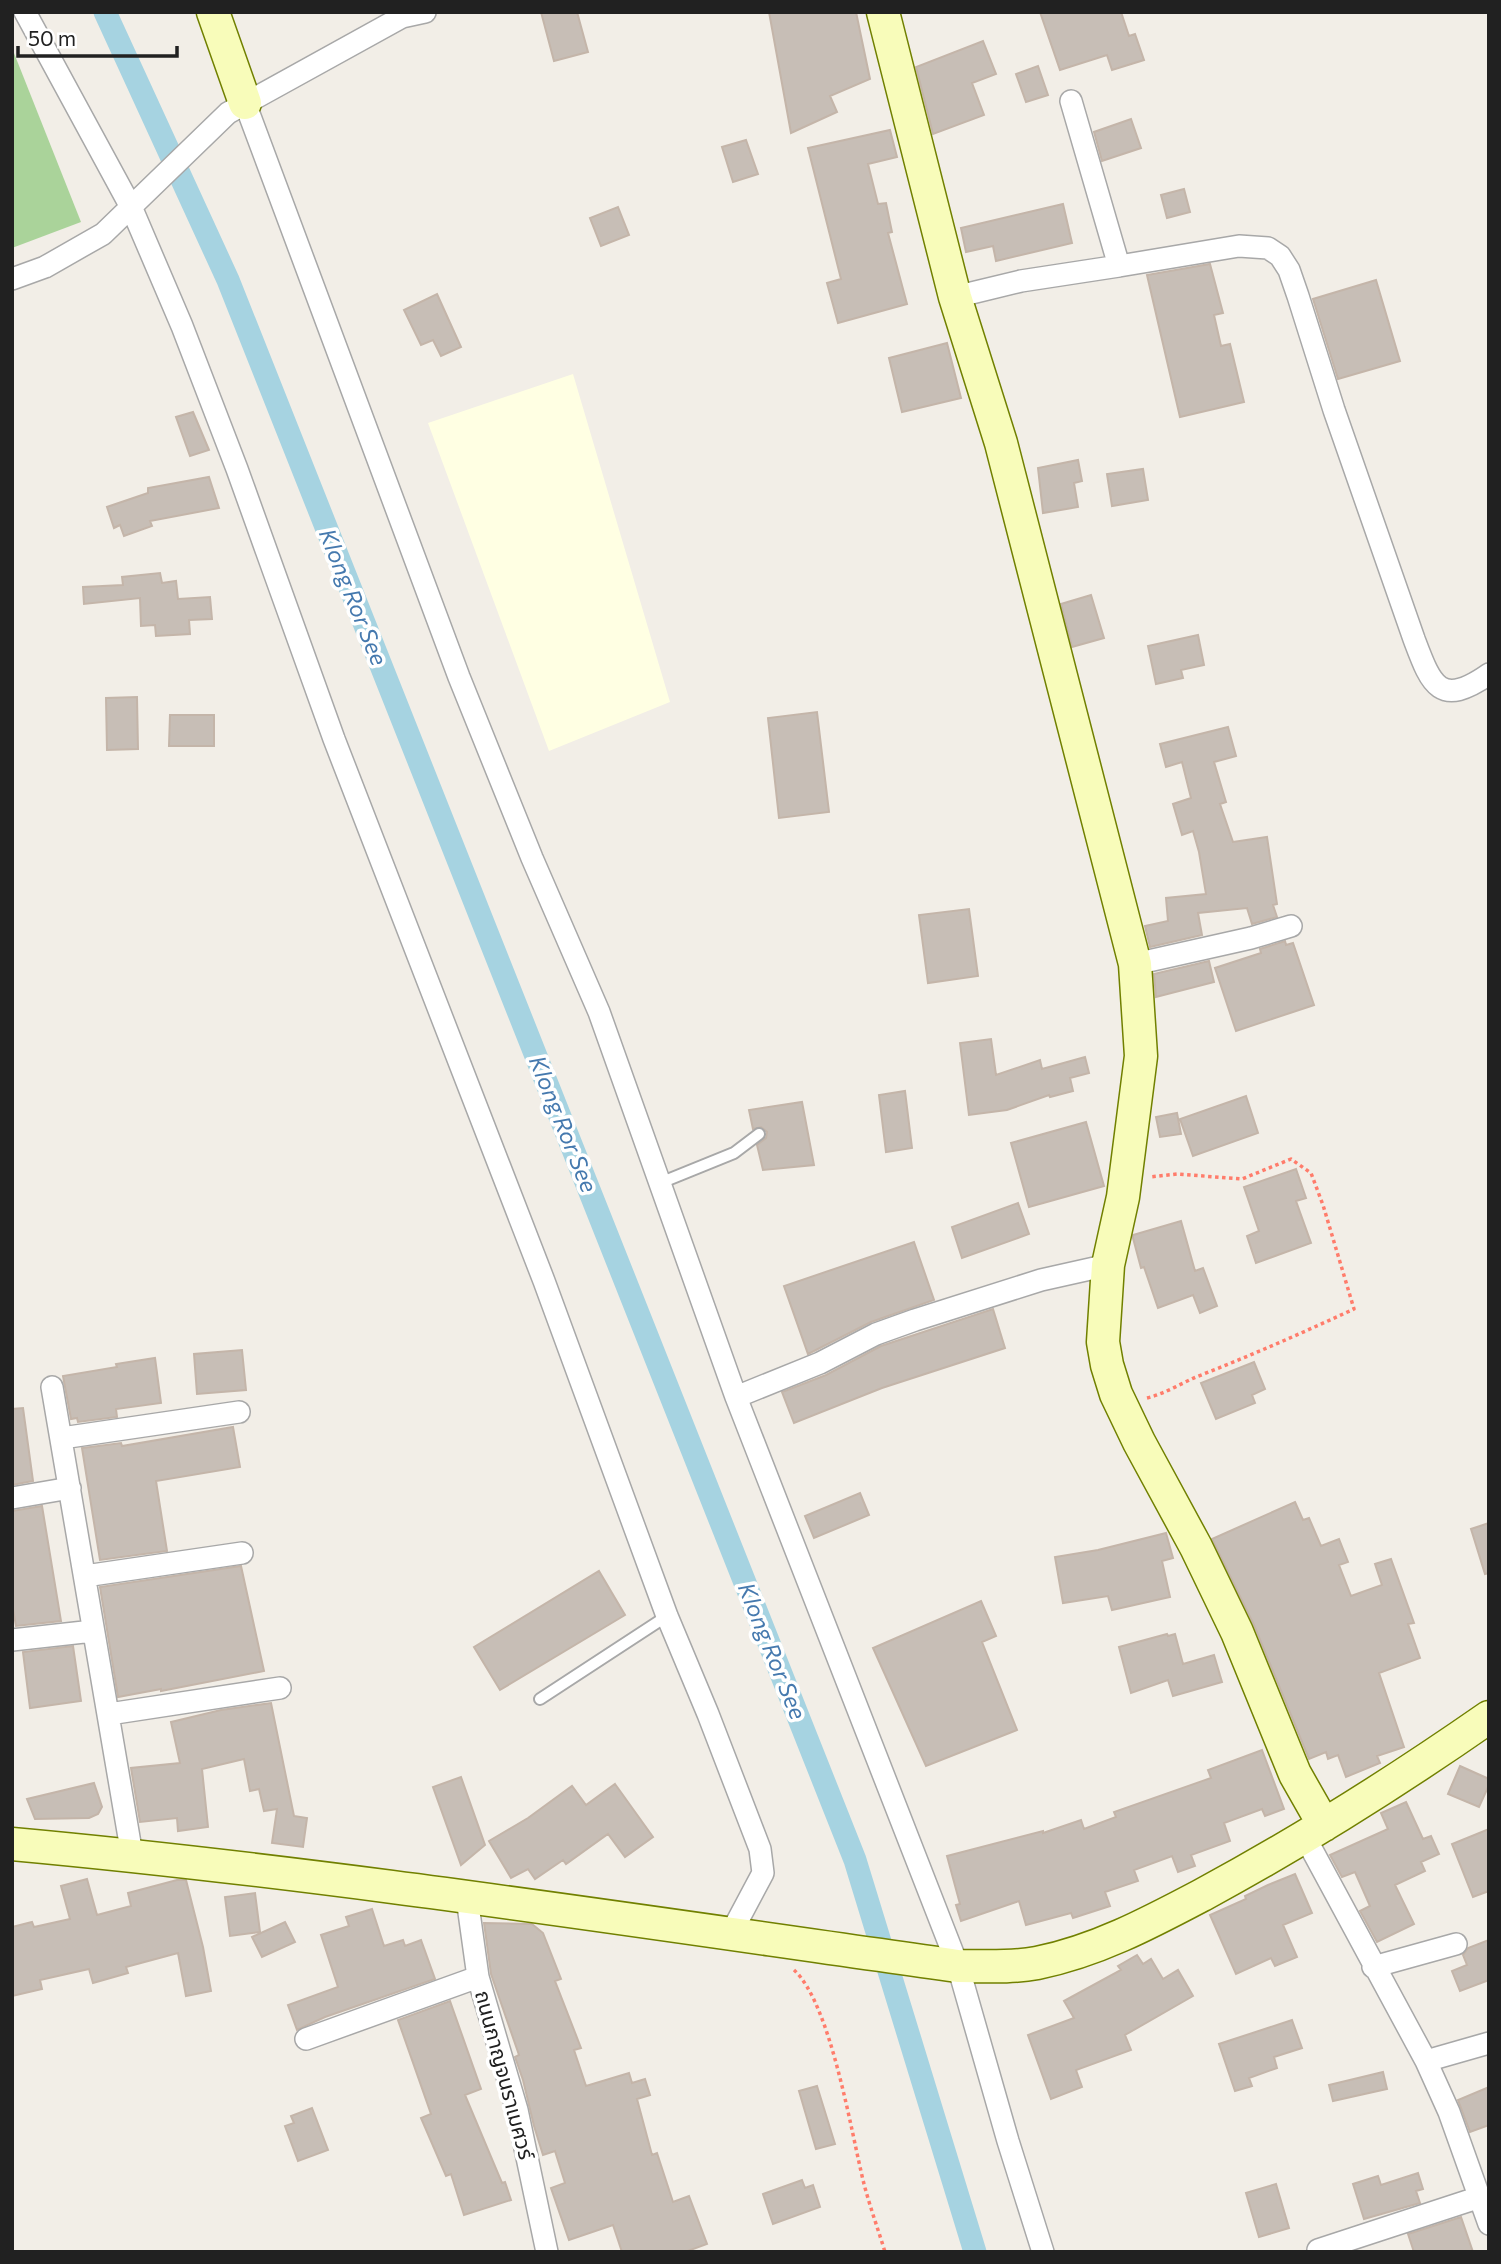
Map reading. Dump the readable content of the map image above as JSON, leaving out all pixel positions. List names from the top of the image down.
{
  "streets": {
    "street": ["ถนนกาญจนราเมศวร์"]
  },
  "water": ["Klong Ror See"],
  "scale_bar": "50 m"
}
